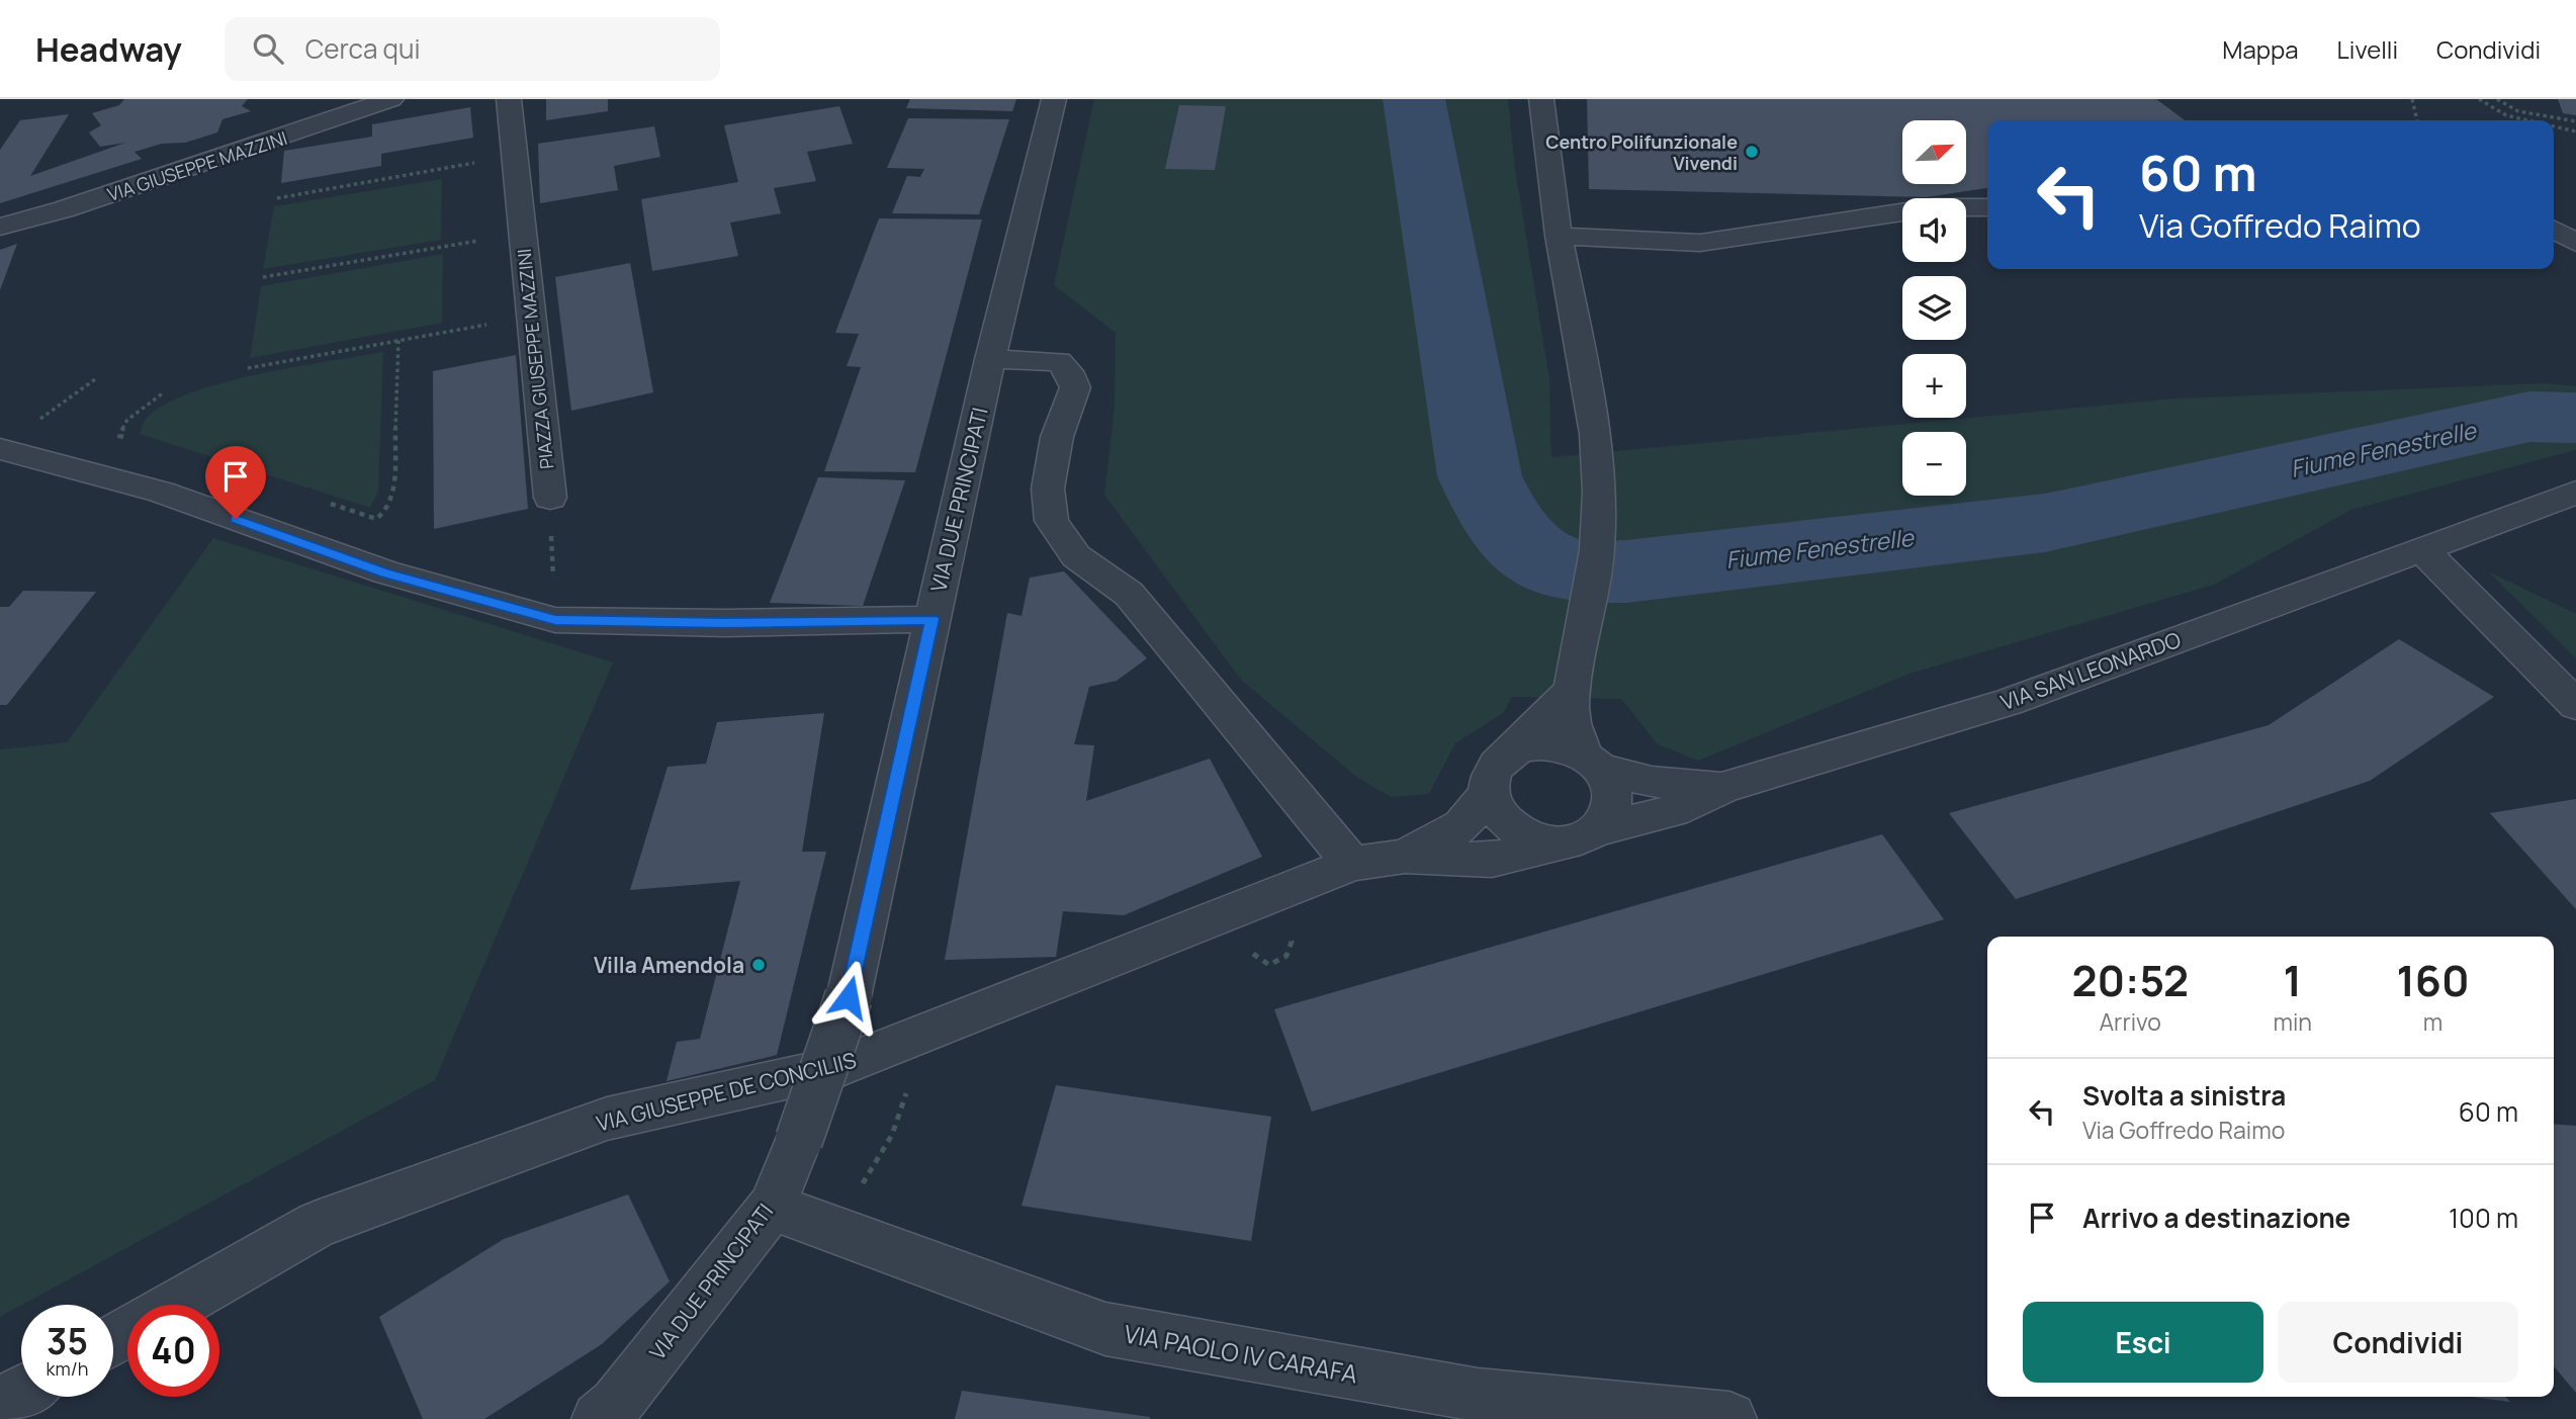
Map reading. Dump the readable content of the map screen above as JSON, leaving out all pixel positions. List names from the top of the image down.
{
  "streets": {
    "street": [
      "VIA GIUSEPPE MAZZINI",
      "PIAZZA GIUSEPPE MAZZINI",
      "VIA DUE PRINCIPATI",
      "VIA SAN LEONARDO",
      "VIA GIUSEPPE DE CONCILIIS",
      "VIA PAOLO IV CARAFA"
    ]
  },
  "crossings": [
    ["VIA DUE PRINCIPATI", "VIA PAOLO IV CARAFA"]
  ],
  "water": ["Fiume Fenestrelle"],
  "places": ["Centro Polifunzionale Vivendi", "Villa Amendola"],
  "north": "top right",
  "page": {
    "header": "Headway",
    "search": "Cerca qui",
    "nav": ["Mappa", "Livelli", "Condividi"],
    "map_buttons": ["+", "−"],
    "turn": ["60 m", "Via Goffredo Raimo"],
    "eta": [
      "20:52",
      "Arrivo",
      "1",
      "min",
      "160",
      "m"
    ],
    "list": [
      {
        "name": "Svolta a sinistra",
        "note": "Via Goffredo Raimo",
        "value": "60 m"
      },
      {
        "name": "Arrivo a destinazione",
        "value": "100 m"
      }
    ],
    "buttons": ["Esci", "Condividi"],
    "speed": "35 km/h",
    "limit": "40"
  }
}
